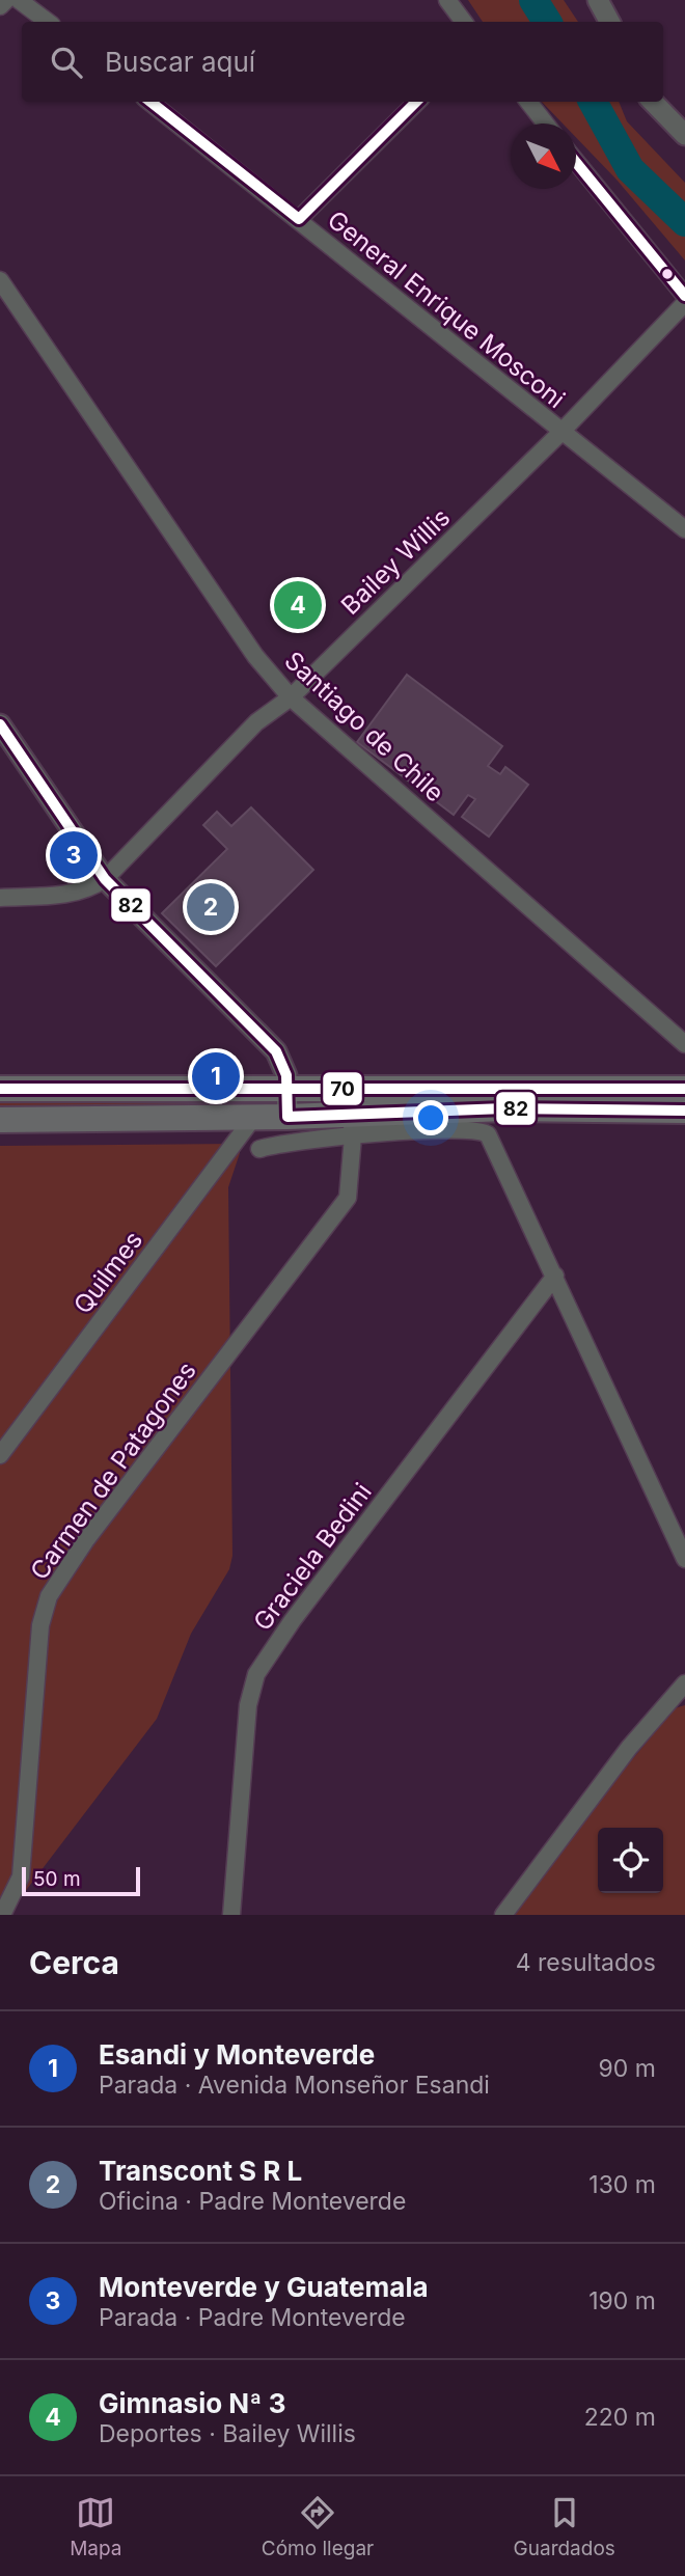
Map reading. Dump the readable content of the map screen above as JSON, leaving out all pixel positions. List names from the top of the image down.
{
  "streets": {
    "street": [
      "General Enrique Mosconi",
      "Bailey Willis",
      "Santiago de Chile",
      "Quilmes",
      "Carmen de Patagones",
      "Graciela Bedini"
    ]
  },
  "crossings": [
    ["General Enrique Mosconi", "Bailey Willis"],
    ["Bailey Willis", "Santiago de Chile"]
  ],
  "lines": ["transit line 82", "transit line 70"],
  "scale_bar": "50 m",
  "north": "bottom right",
  "page": {
    "search": "Buscar aquí",
    "pins": [
      "4",
      "3",
      "2",
      "1"
    ],
    "scale": "50 m",
    "heading": ["Cerca", "4 resultados"],
    "list": [
      {
        "mark": "1",
        "name": "Esandi y Monteverde",
        "note": "Parada · Avenida Monseñor Esandi",
        "value": "90 m"
      },
      {
        "mark": "2",
        "name": "Transcont S R L",
        "note": "Oficina · Padre Monteverde",
        "value": "130 m"
      },
      {
        "mark": "3",
        "name": "Monteverde y Guatemala",
        "note": "Parada · Padre Monteverde",
        "value": "190 m"
      },
      {
        "mark": "4",
        "name": "Gimnasio Nª 3",
        "note": "Deportes · Bailey Willis",
        "value": "220 m"
      }
    ],
    "nav": ["Mapa", "Cómo llegar", "Guardados"]
  }
}
